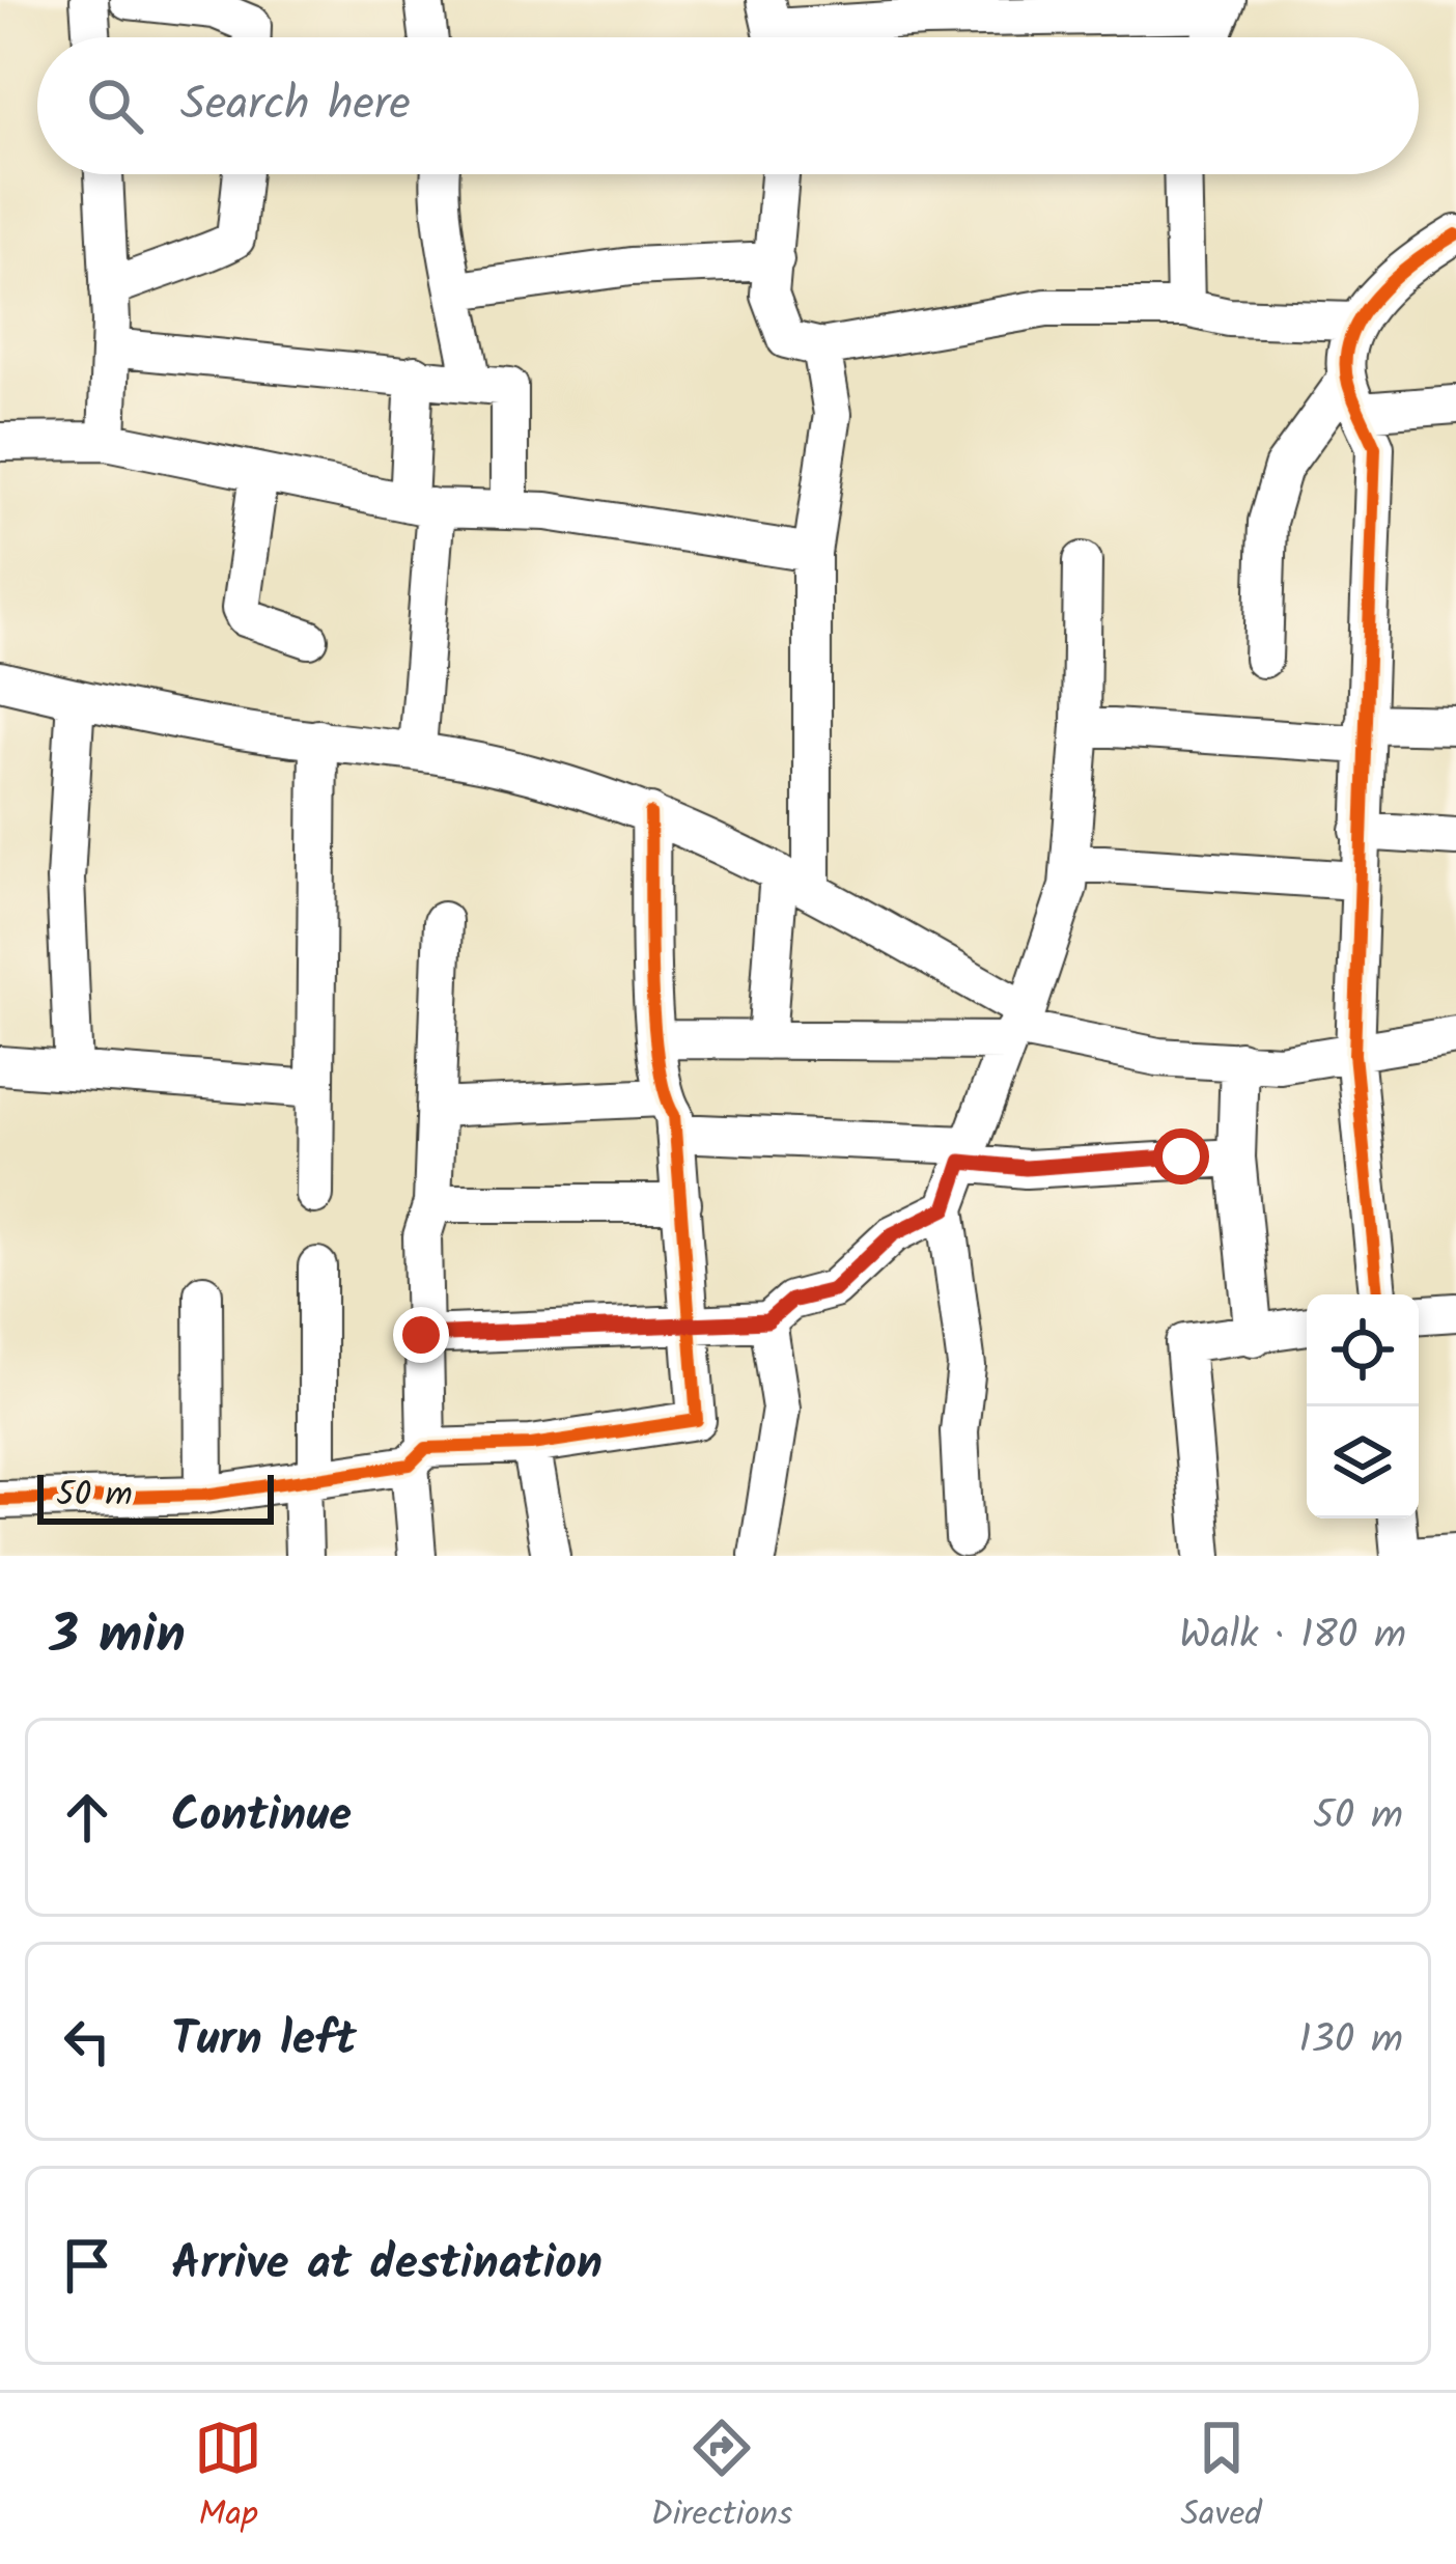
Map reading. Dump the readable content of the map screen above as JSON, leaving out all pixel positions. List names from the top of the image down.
{
  "scale_bar": "50 m",
  "page": {
    "search": "Search here",
    "scale": "50 m",
    "heading": ["3 min", "Walk · 180 m"],
    "list": [
      ["Continue", "50 m"],
      ["Turn left", "130 m"],
      "Arrive at destination"
    ],
    "nav": ["Map", "Directions", "Saved"]
  }
}
